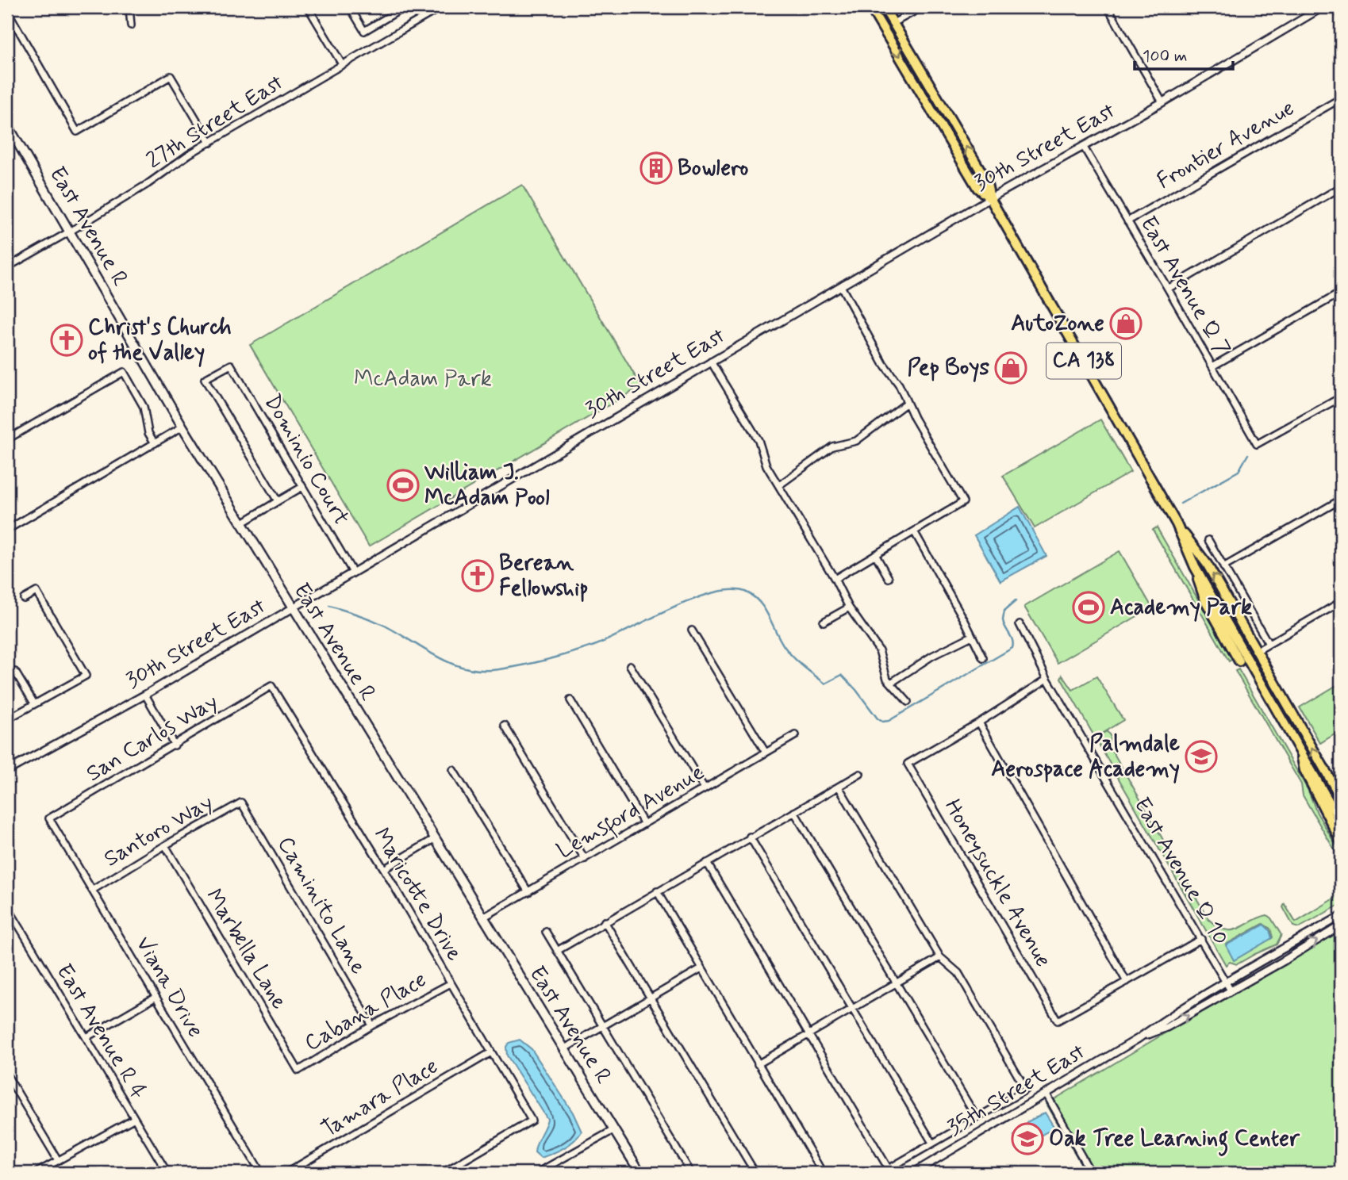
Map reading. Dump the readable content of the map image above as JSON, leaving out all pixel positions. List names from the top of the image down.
{
  "streets": {
    "highway": ["CA 138"],
    "main road": ["East Avenue R"],
    "street": [
      "27th Street East",
      "Frontier Avenue",
      "30th Street East",
      "East Avenue Q 7",
      "Dominio Court",
      "San Carlos Way",
      "Lemsford Avenue",
      "Santoro Way",
      "East Avenue Q 10",
      "Honeysuckle Avenue",
      "Maricotte Drive",
      "Caminito Lane",
      "Marbella Lane",
      "Viana Drive",
      "Cabana Place",
      "East Avenue R 4",
      "35th Street East",
      "Tamara Place"
    ]
  },
  "crossings": [
    ["27th Street East", "East Avenue R"],
    ["Frontier Avenue", "East Avenue Q 7"],
    ["30th Street East", "East Avenue R"],
    ["30th Street East", "East Avenue Q 7"],
    ["30th Street East", "CA 138"],
    ["30th Street East", "Dominio Court"],
    ["East Avenue R", "Lemsford Avenue"],
    ["San Carlos Way", "Maricotte Drive"],
    ["San Carlos Way", "Viana Drive"],
    ["Santoro Way", "Caminito Lane"],
    ["Santoro Way", "Marbella Lane"],
    ["Santoro Way", "Viana Drive"],
    ["East Avenue Q 10", "35th Street East"],
    ["Maricotte Drive", "Cabana Place"],
    ["Maricotte Drive", "Tamara Place"],
    ["Caminito Lane", "Cabana Place"],
    ["Marbella Lane", "Cabana Place"]
  ],
  "parks": ["McAdam Park"],
  "places": {
    "building": ["Bowlero"],
    "shop": ["AutoZone", "Pep Boys"],
    "church": ["Christ's Church of the Valley", "Berean Fellowship"],
    "sports": ["William J. McAdam Pool", "Academy Park"],
    "school or university": ["Palmdale Aerospace Academy", "Oak Tree Learning Center"]
  },
  "scale_bar": "100 m"
}
